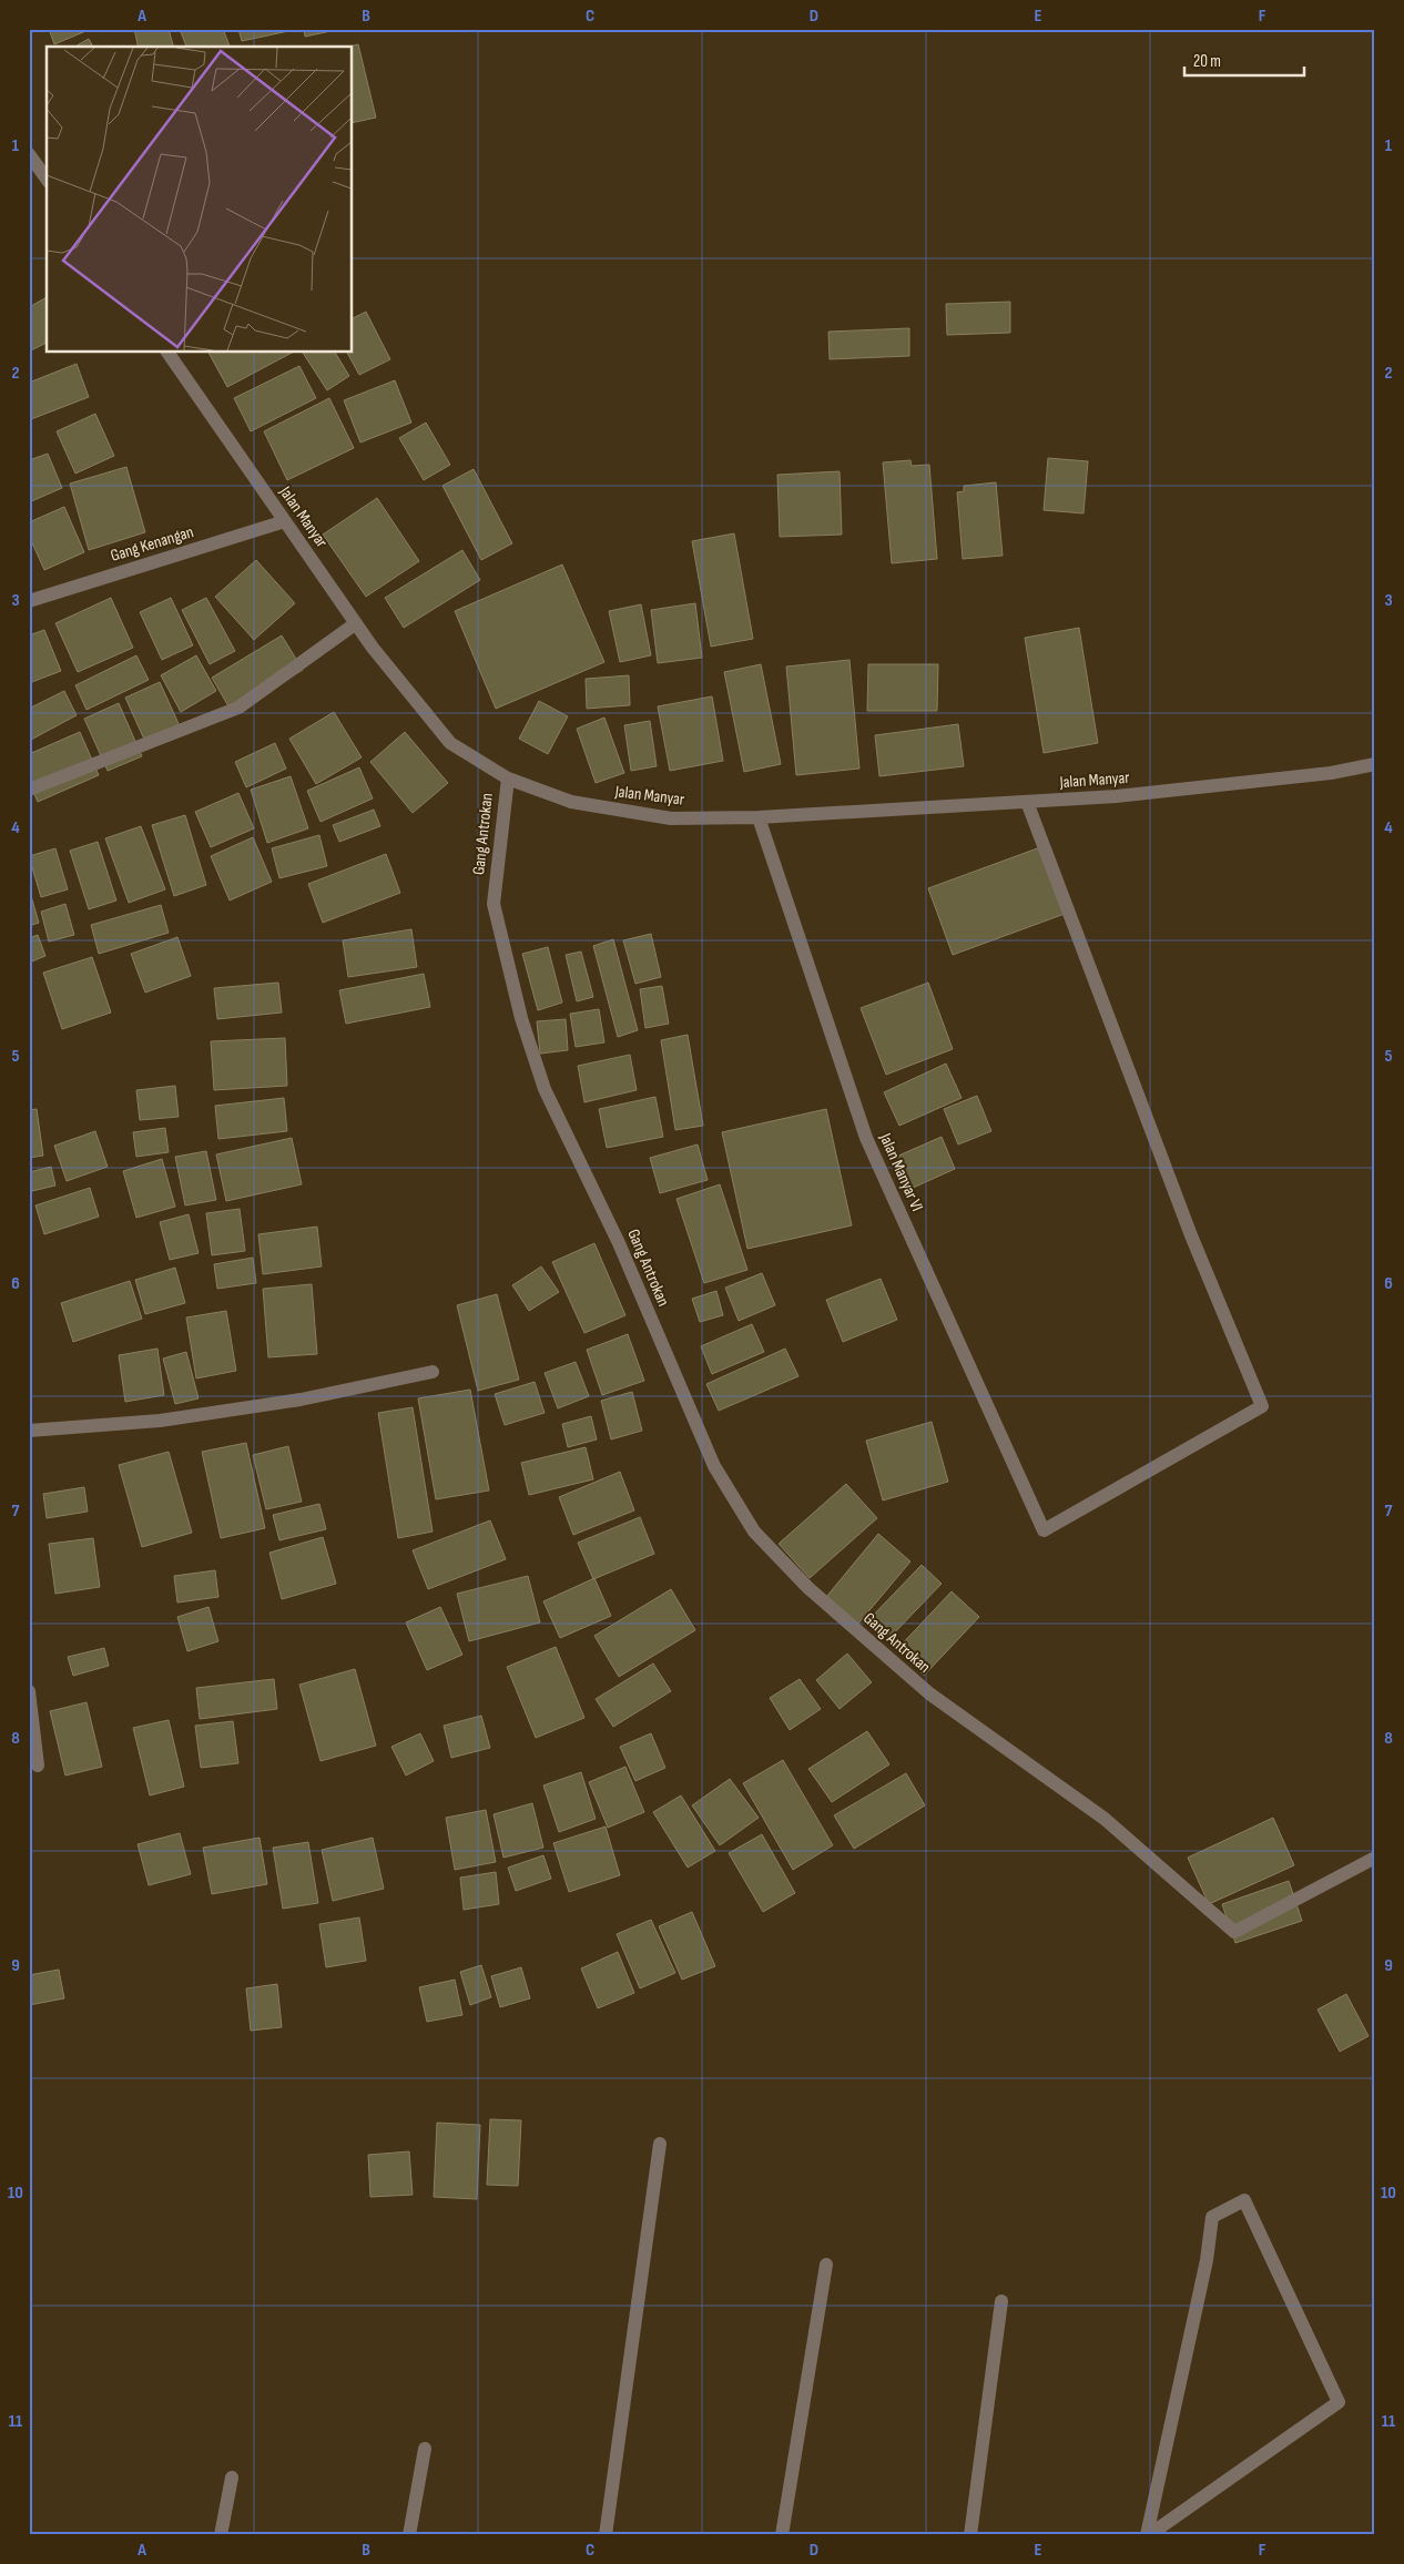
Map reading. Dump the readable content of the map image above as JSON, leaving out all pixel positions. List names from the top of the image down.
{
  "streets": {
    "street": [
      "Jalan Manyar",
      "Gang Kenangan",
      "Gang Antrokan",
      "Jalan Manyar VI"
    ]
  },
  "crossings": [
    ["Jalan Manyar", "Gang Kenangan"],
    ["Jalan Manyar", "Gang Antrokan"],
    ["Jalan Manyar", "Jalan Manyar VI"]
  ],
  "scale_bar": "20 m",
  "grid": {
    "columns": [
      "A",
      "B",
      "C",
      "D",
      "E",
      "F"
    ],
    "rows": [
      "1",
      "2",
      "3",
      "4",
      "5",
      "6",
      "7",
      "8",
      "9",
      "10",
      "11"
    ]
  }
}
